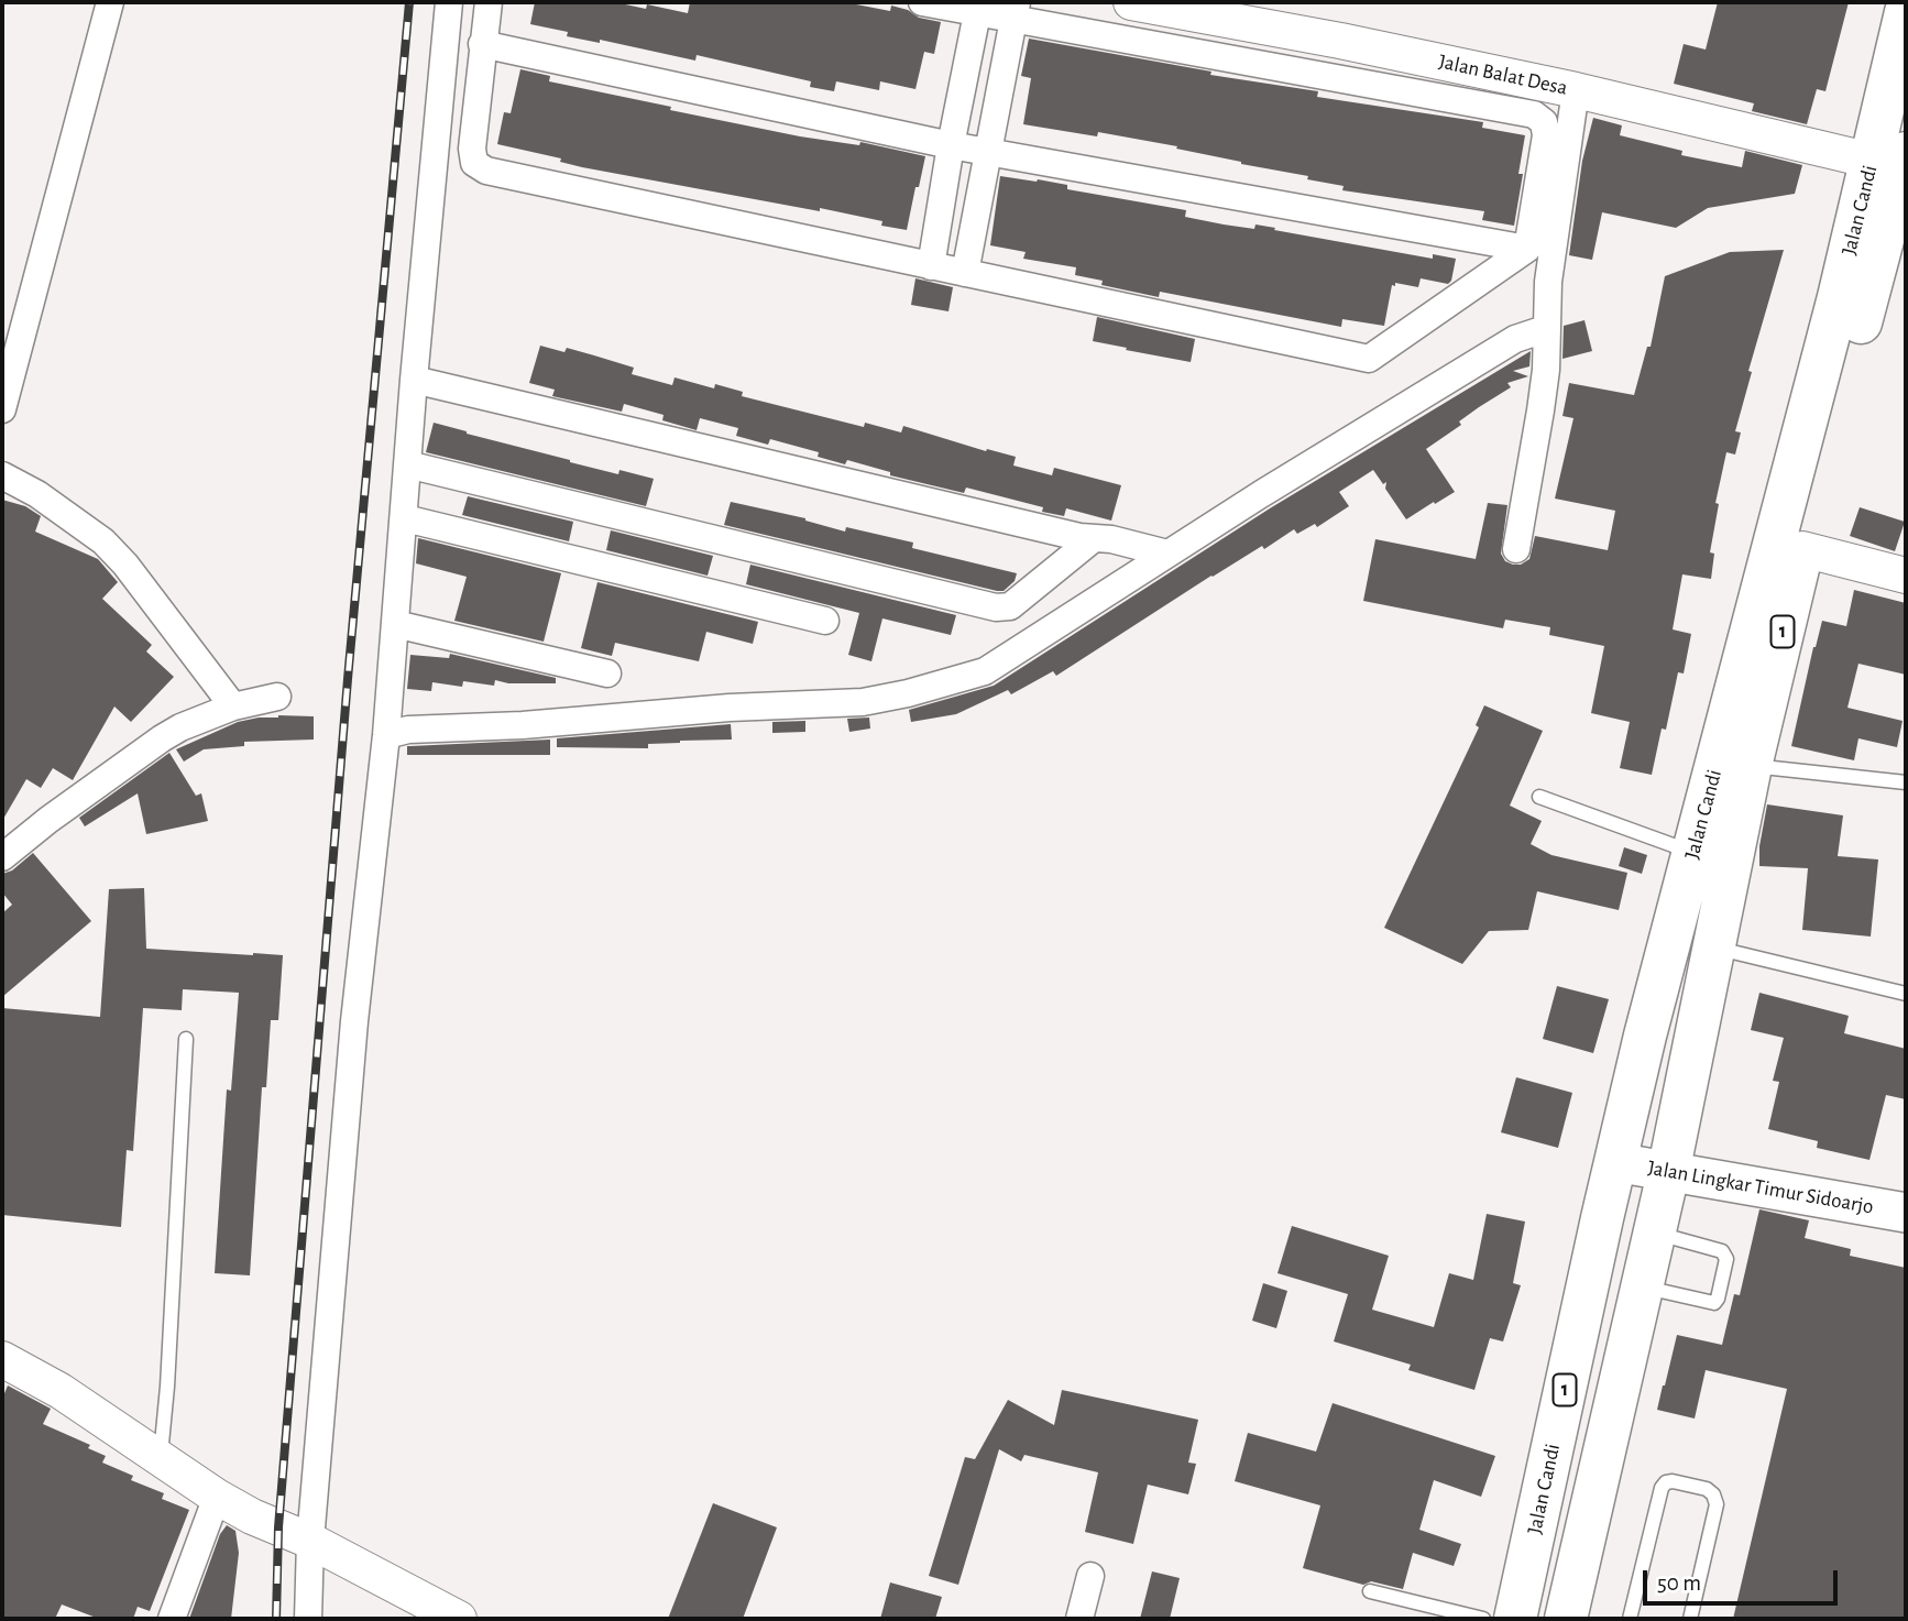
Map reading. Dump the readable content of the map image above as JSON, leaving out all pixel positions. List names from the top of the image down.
{
  "streets": {
    "highway": ["Jalan Candi", "1"],
    "main road": ["Jalan Lingkar Timur Sidoarjo"],
    "street": ["Jalan Balat Desa"]
  },
  "crossings": [
    ["Jalan Balat Desa", "Jalan Candi"],
    ["Jalan Candi", "Jalan Lingkar Timur Sidoarjo"]
  ],
  "scale_bar": "50 m"
}
